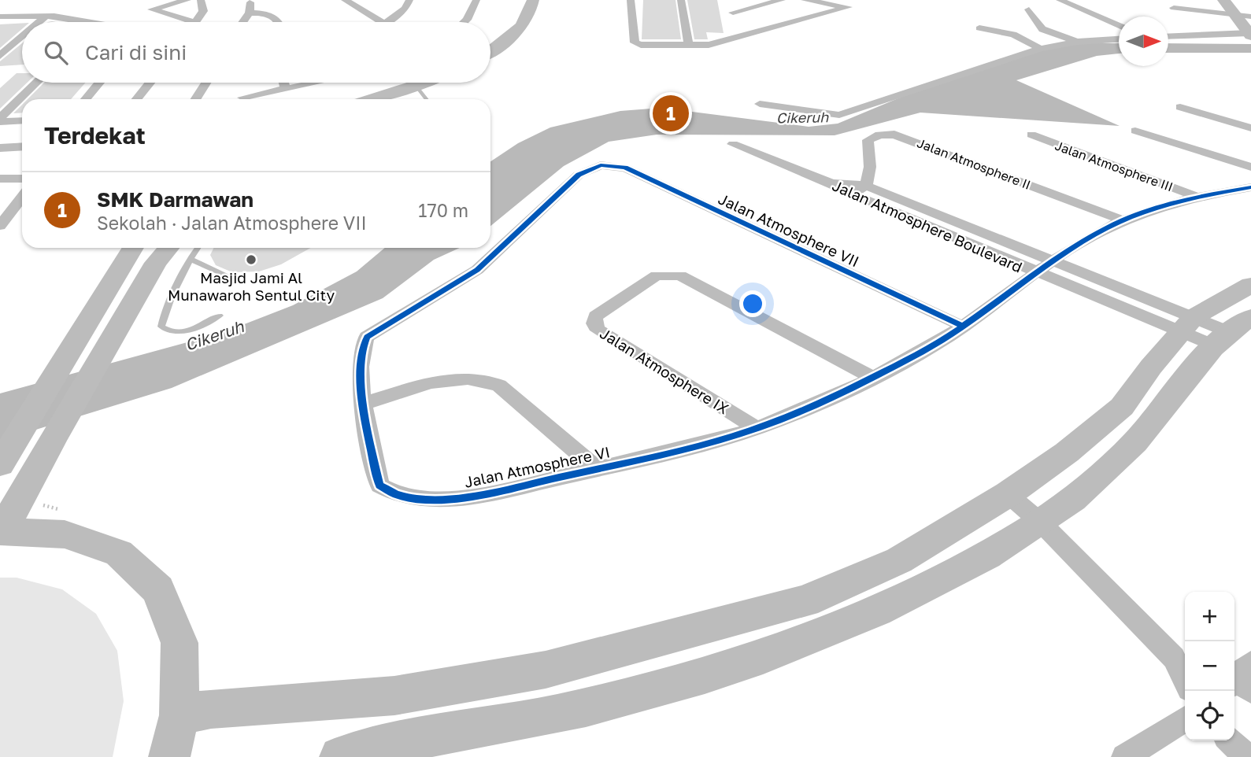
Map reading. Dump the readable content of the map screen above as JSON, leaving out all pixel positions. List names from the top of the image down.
{
  "streets": {
    "street": [
      "Jalan Atmosphere II",
      "Jalan Atmosphere III",
      "Jalan Atmosphere Boulevard",
      "Jalan Atmosphere VII",
      "Jalan Atmosphere IX",
      "Jalan Atmosphere VI"
    ]
  },
  "crossings": [
    ["Jalan Atmosphere II", "Jalan Atmosphere Boulevard"],
    ["Jalan Atmosphere II", "Jalan Atmosphere VI"],
    ["Jalan Atmosphere III", "Jalan Atmosphere VI"],
    ["Jalan Atmosphere Boulevard", "Jalan Atmosphere VI"],
    ["Jalan Atmosphere VII", "Jalan Atmosphere VI"],
    ["Jalan Atmosphere IX", "Jalan Atmosphere VI"]
  ],
  "water": ["Cikeruh"],
  "places": ["Masjid Jami Al Munawaroh Sentul City"],
  "north": "right",
  "page": {
    "search": "Cari di sini",
    "pins": "1",
    "heading": "Terdekat",
    "list": [
      {
        "mark": "1",
        "name": "SMK Darmawan",
        "note": "Sekolah · Jalan Atmosphere VII",
        "value": "170 m"
      }
    ],
    "map_buttons": ["+", "−"]
  }
}
